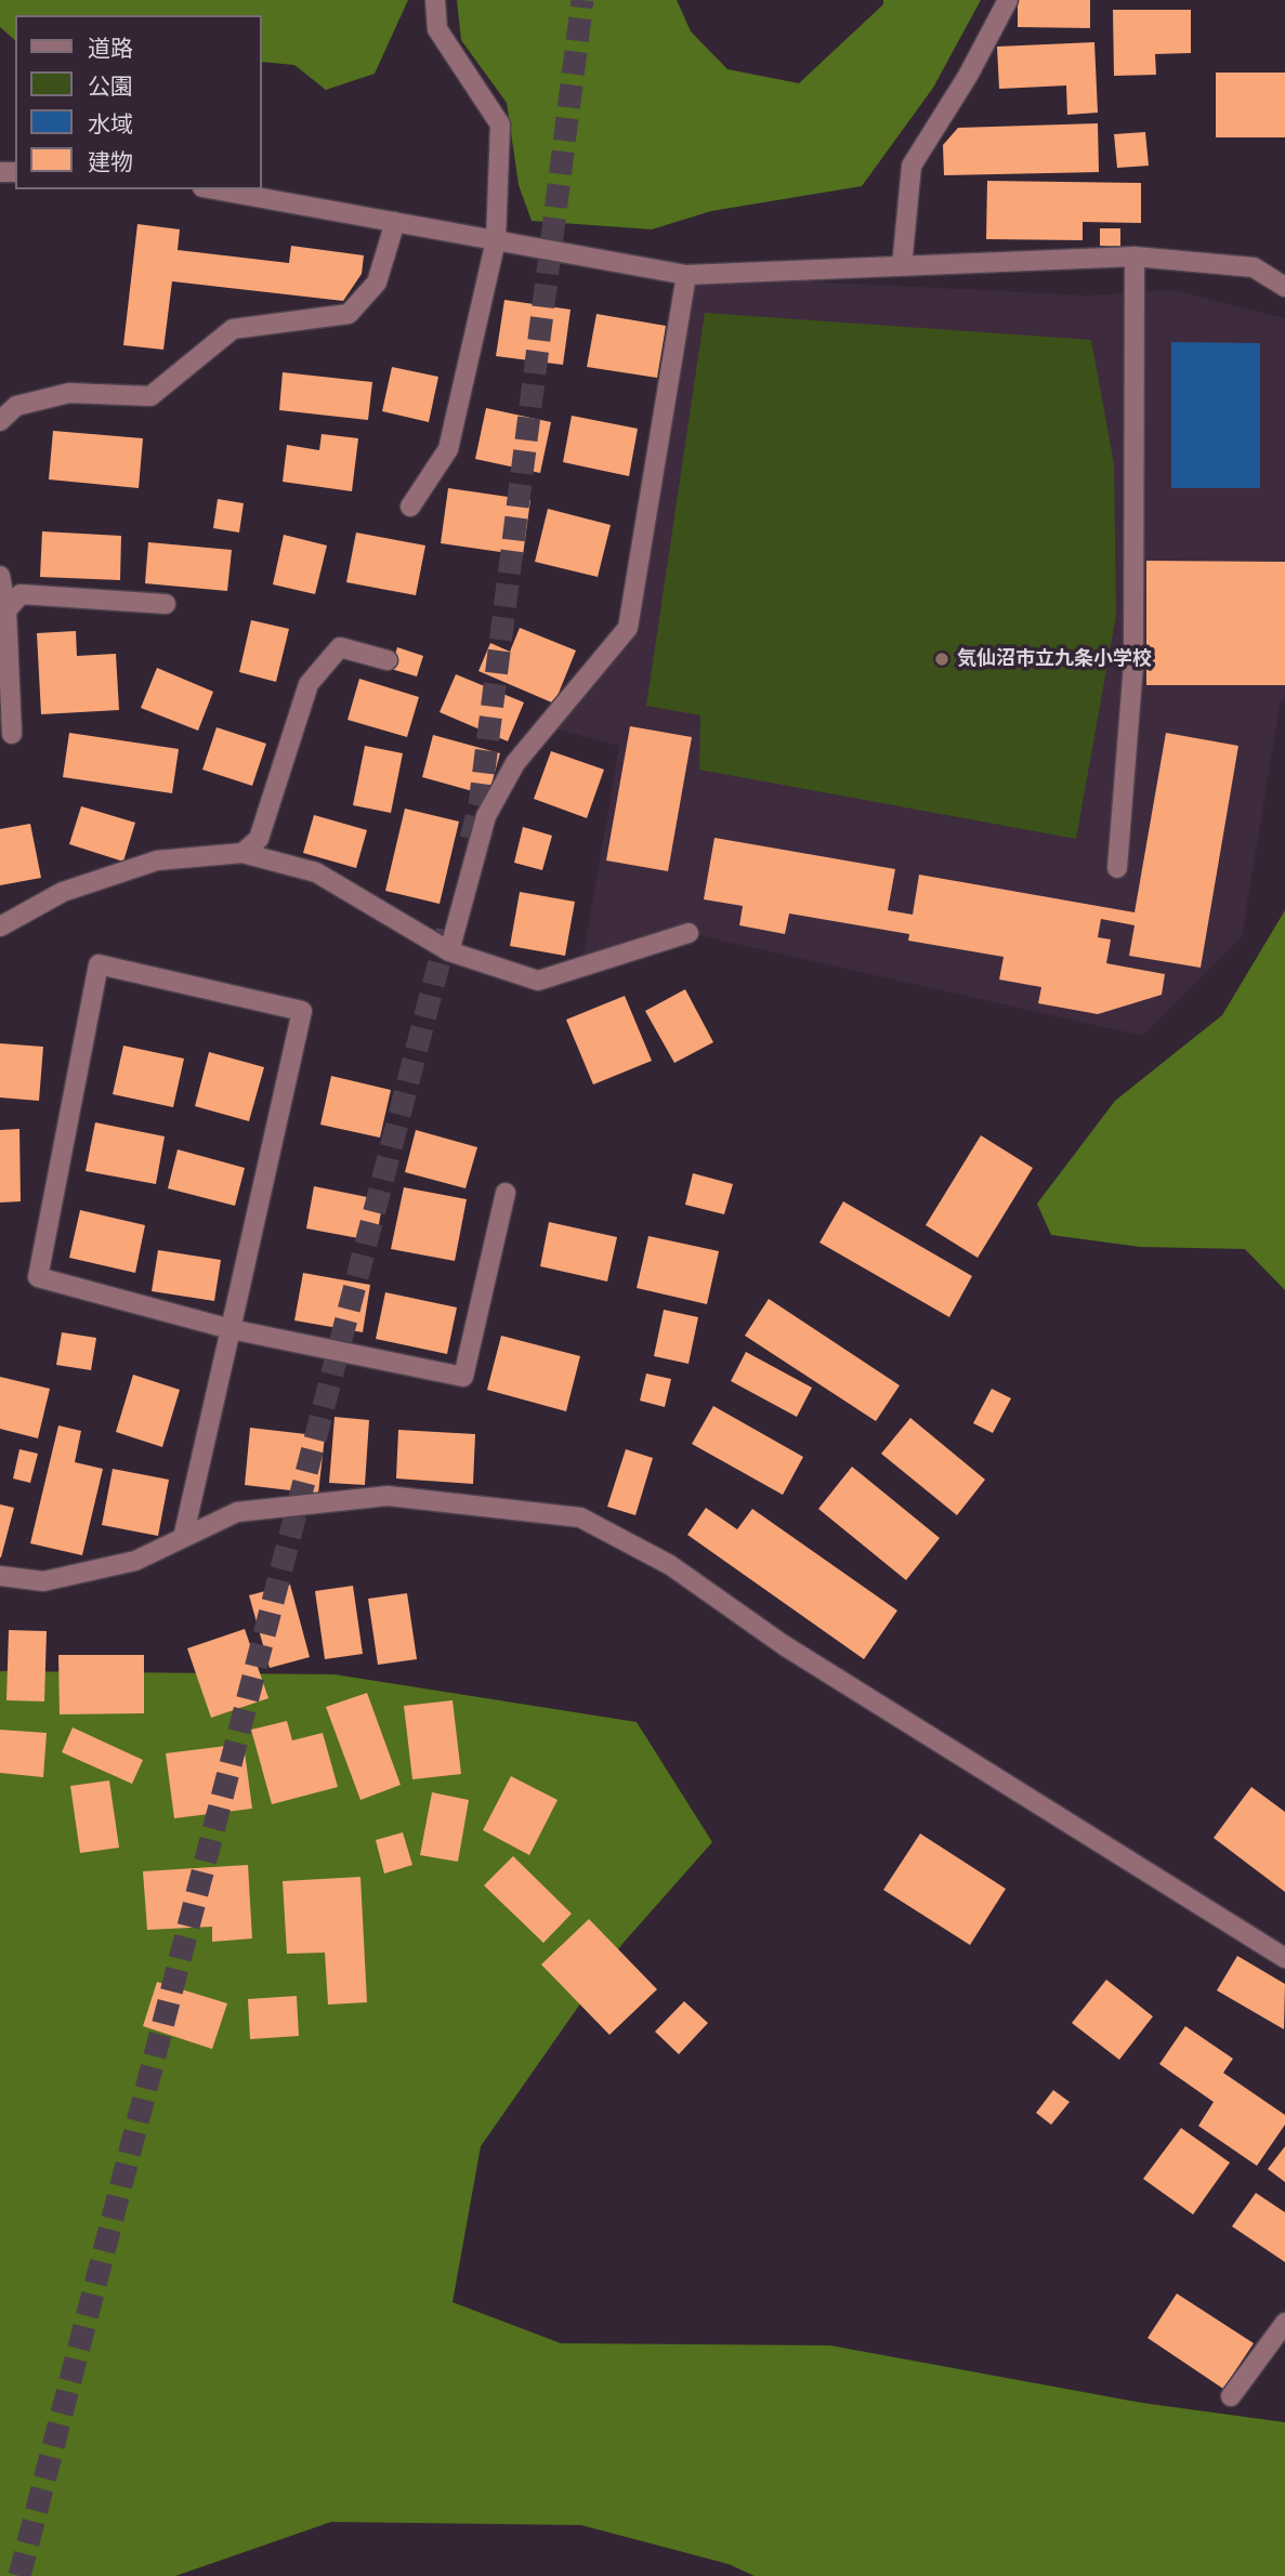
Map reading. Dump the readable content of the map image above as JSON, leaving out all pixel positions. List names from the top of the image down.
{
  "places": ["気仙沼市立九条小学校"],
  "legend": [
    "道路",
    "公園",
    "水域",
    "建物"
  ]
}
